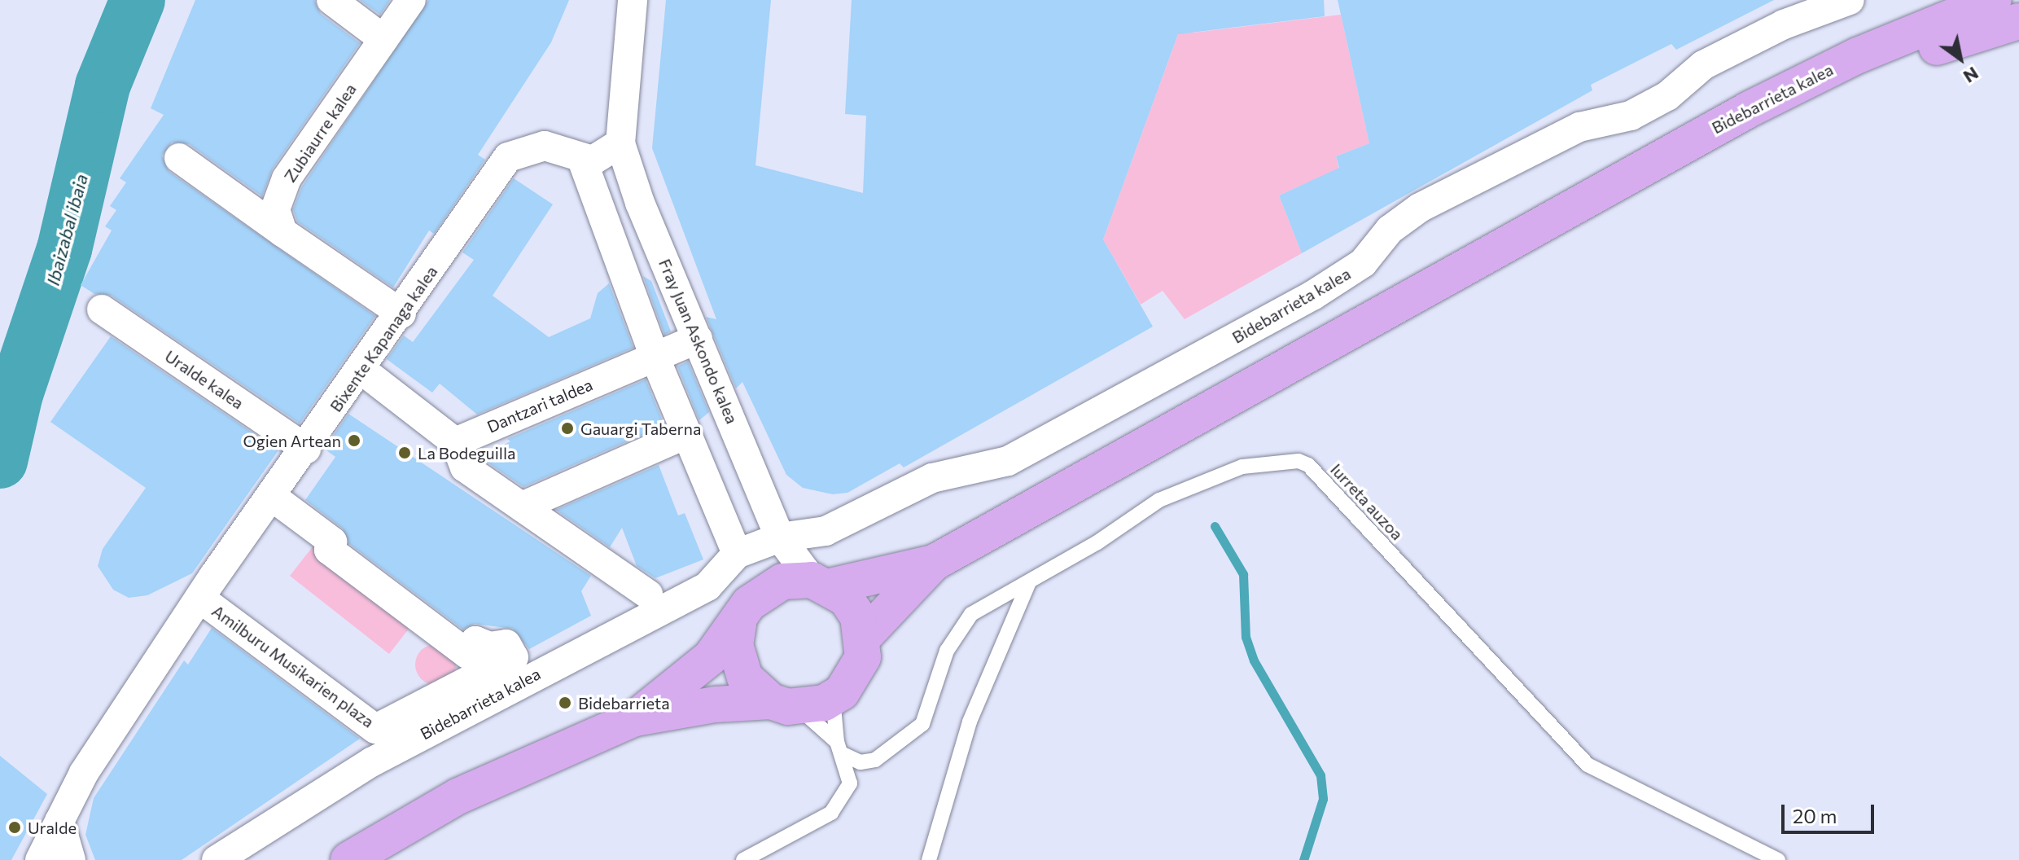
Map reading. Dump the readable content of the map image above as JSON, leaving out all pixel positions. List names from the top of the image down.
{
  "streets": {
    "highway": ["Bidebarrieta kalea"],
    "street": [
      "Zubiaurre kalea",
      "Bixente Kapanaga kalea",
      "Fray Juan Askondo kalea",
      "Uralde kalea",
      "Dantzari taldea",
      "Amilburu Musikarien plaza"
    ],
    "lane": ["Iurreta auzoa"]
  },
  "crossings": [
    ["Bidebarrieta kalea", "Fray Juan Askondo kalea"],
    ["Bixente Kapanaga kalea", "Uralde kalea"],
    ["Bixente Kapanaga kalea", "Amilburu Musikarien plaza"],
    ["Fray Juan Askondo kalea", "Dantzari taldea"]
  ],
  "water": ["Ibaizabal ibaia"],
  "places": [
    "Gauargi Taberna",
    "Ogien Artean",
    "La Bodeguilla",
    "Bidebarrieta",
    "Uralde"
  ],
  "scale_bar": "20 m",
  "north": "bottom right"
}
